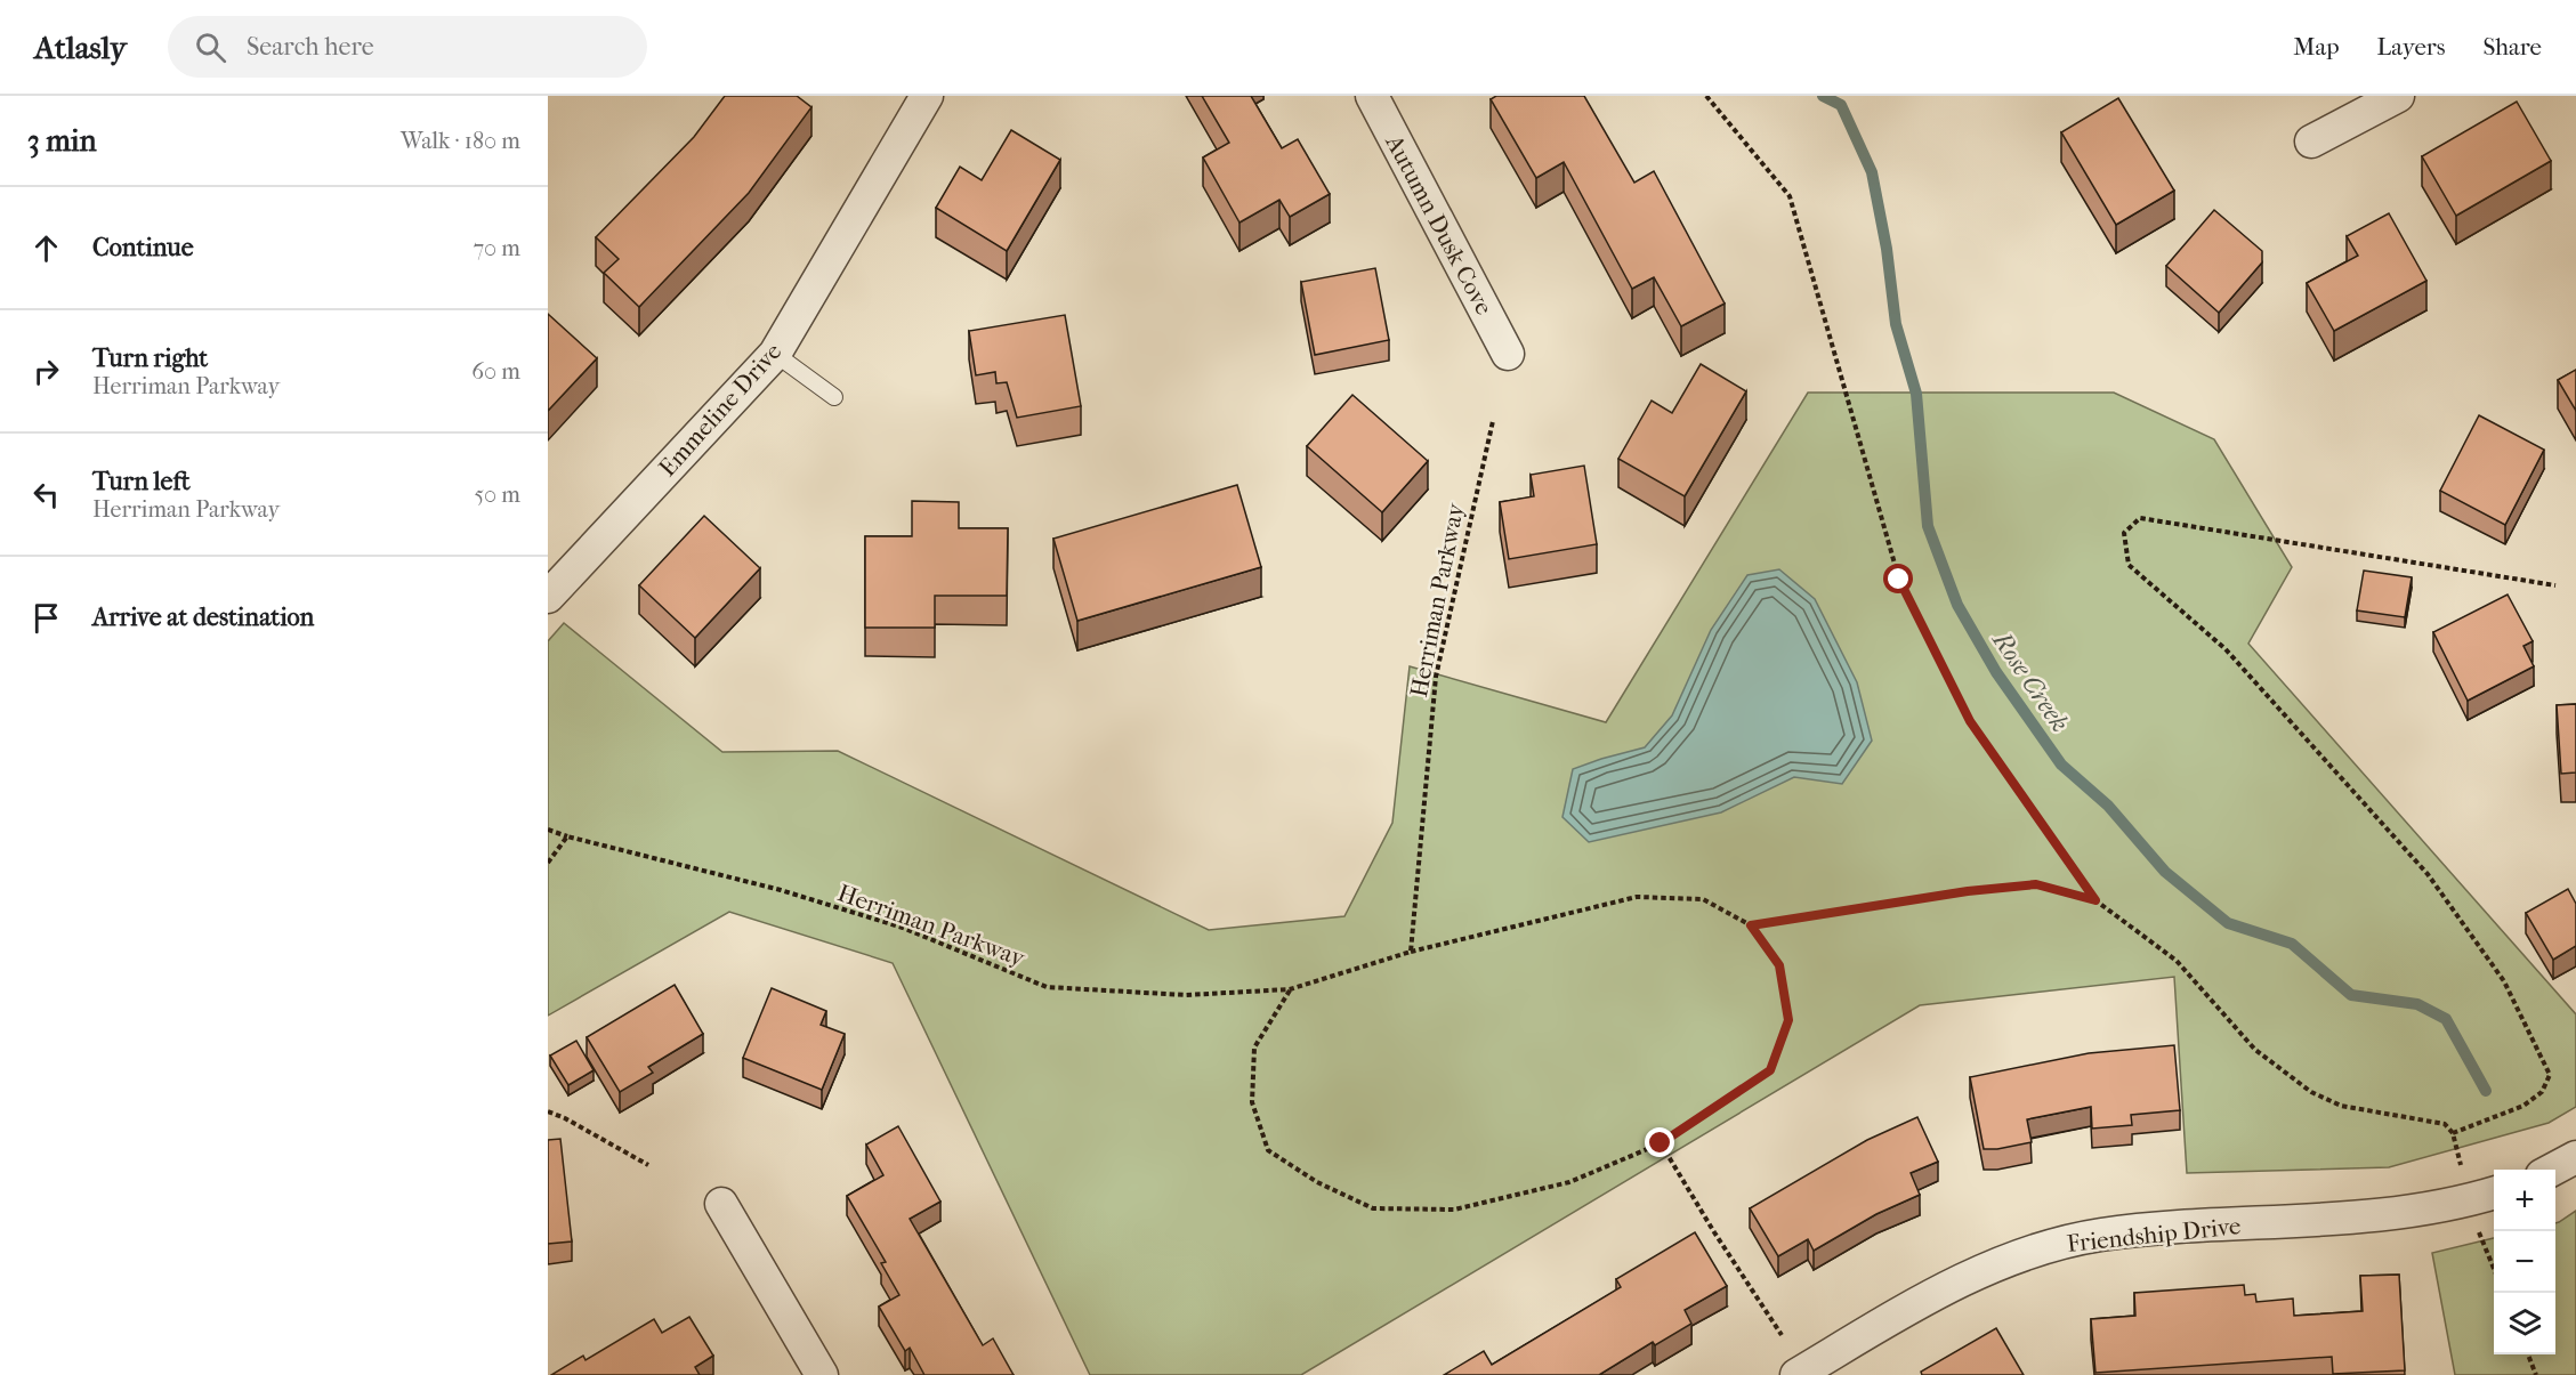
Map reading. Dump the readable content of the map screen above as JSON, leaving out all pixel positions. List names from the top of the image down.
{
  "streets": {
    "street": ["Autumn Dusk Cove", "Emmeline Drive", "Friendship Drive"],
    "path": ["Herriman Parkway"]
  },
  "water": ["Rose Creek"],
  "page": {
    "header": "Atlasly",
    "search": "Search here",
    "nav": ["Map", "Layers", "Share"],
    "heading": ["3 min", "Walk · 180 m"],
    "list": [
      ["Continue", "70 m"],
      ["Turn right", "Herriman Parkway", "60 m"],
      ["Turn left", "Herriman Parkway", "50 m"],
      "Arrive at destination"
    ],
    "map_buttons": ["+", "−"]
  }
}
